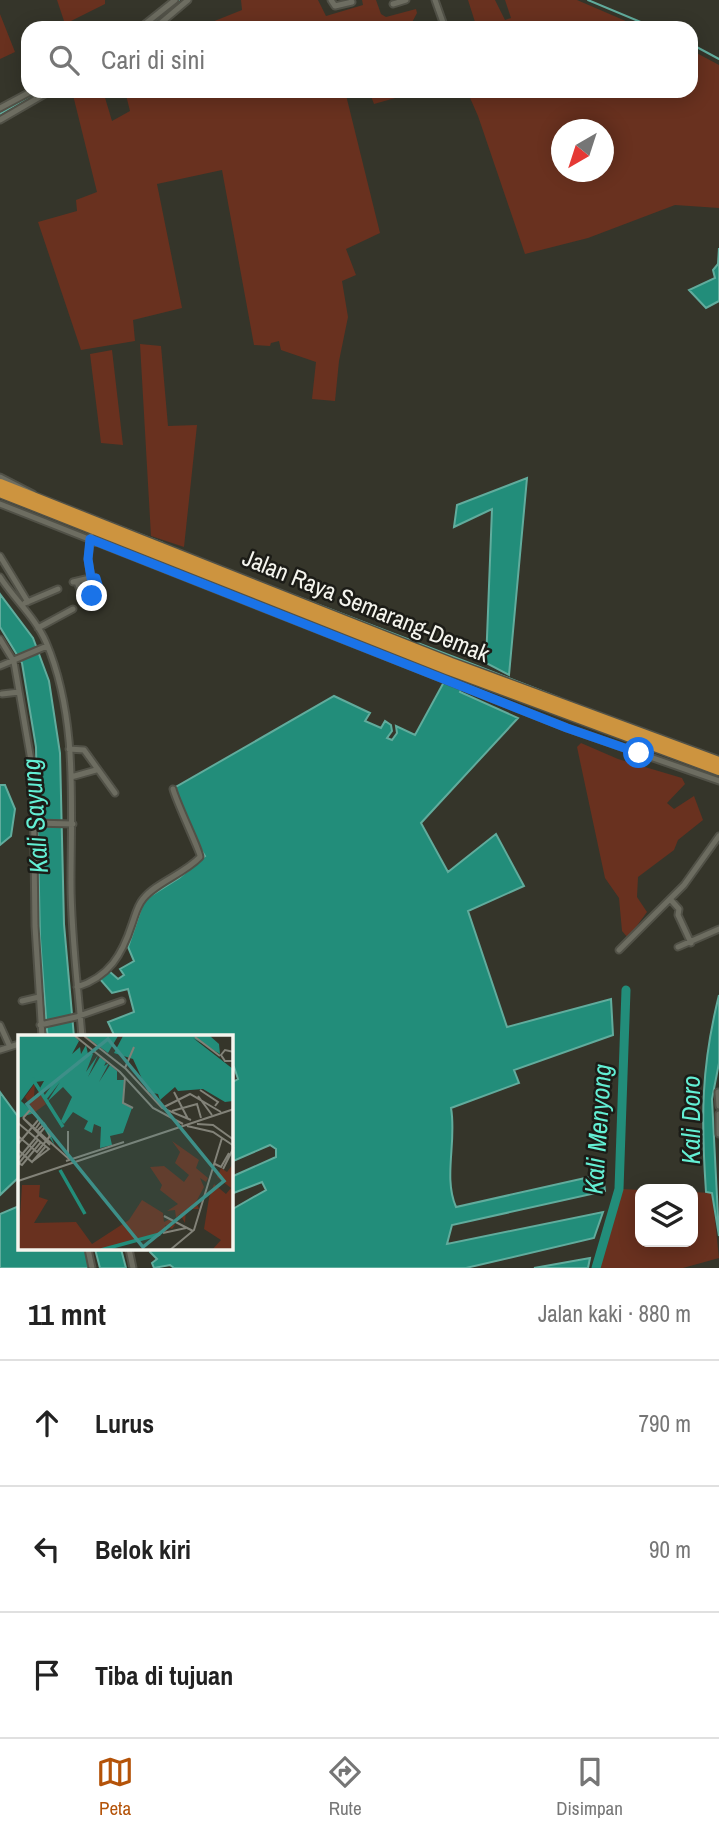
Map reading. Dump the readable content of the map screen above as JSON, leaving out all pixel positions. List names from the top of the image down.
{
  "streets": {
    "highway": ["Jalan Raya Semarang-Demak"]
  },
  "water": ["Kali Sayung", "Kali Doro", "Kali Menyong"],
  "north": "bottom left",
  "page": {
    "search": "Cari di sini",
    "heading": ["11 mnt", "Jalan kaki · 880 m"],
    "list": [
      ["Lurus", "790 m"],
      ["Belok kiri", "90 m"],
      "Tiba di tujuan"
    ],
    "nav": ["Peta", "Rute", "Disimpan"]
  }
}
